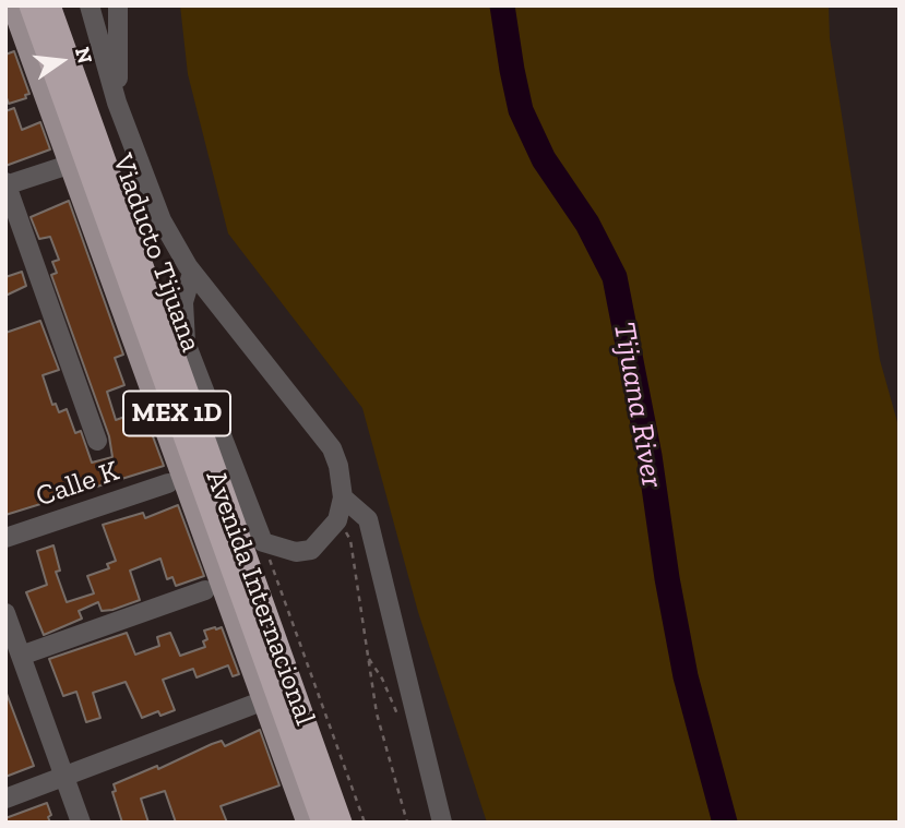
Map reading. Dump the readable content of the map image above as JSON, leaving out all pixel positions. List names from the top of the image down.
{
  "streets": {
    "highway": ["Viaducto Tijuana", "MEX 1D", "Avenida Internacional"],
    "street": ["Calle K"]
  },
  "crossings": [
    ["Viaducto Tijuana", "Avenida Internacional"]
  ],
  "water": ["Tijuana River"],
  "north": "right"
}
